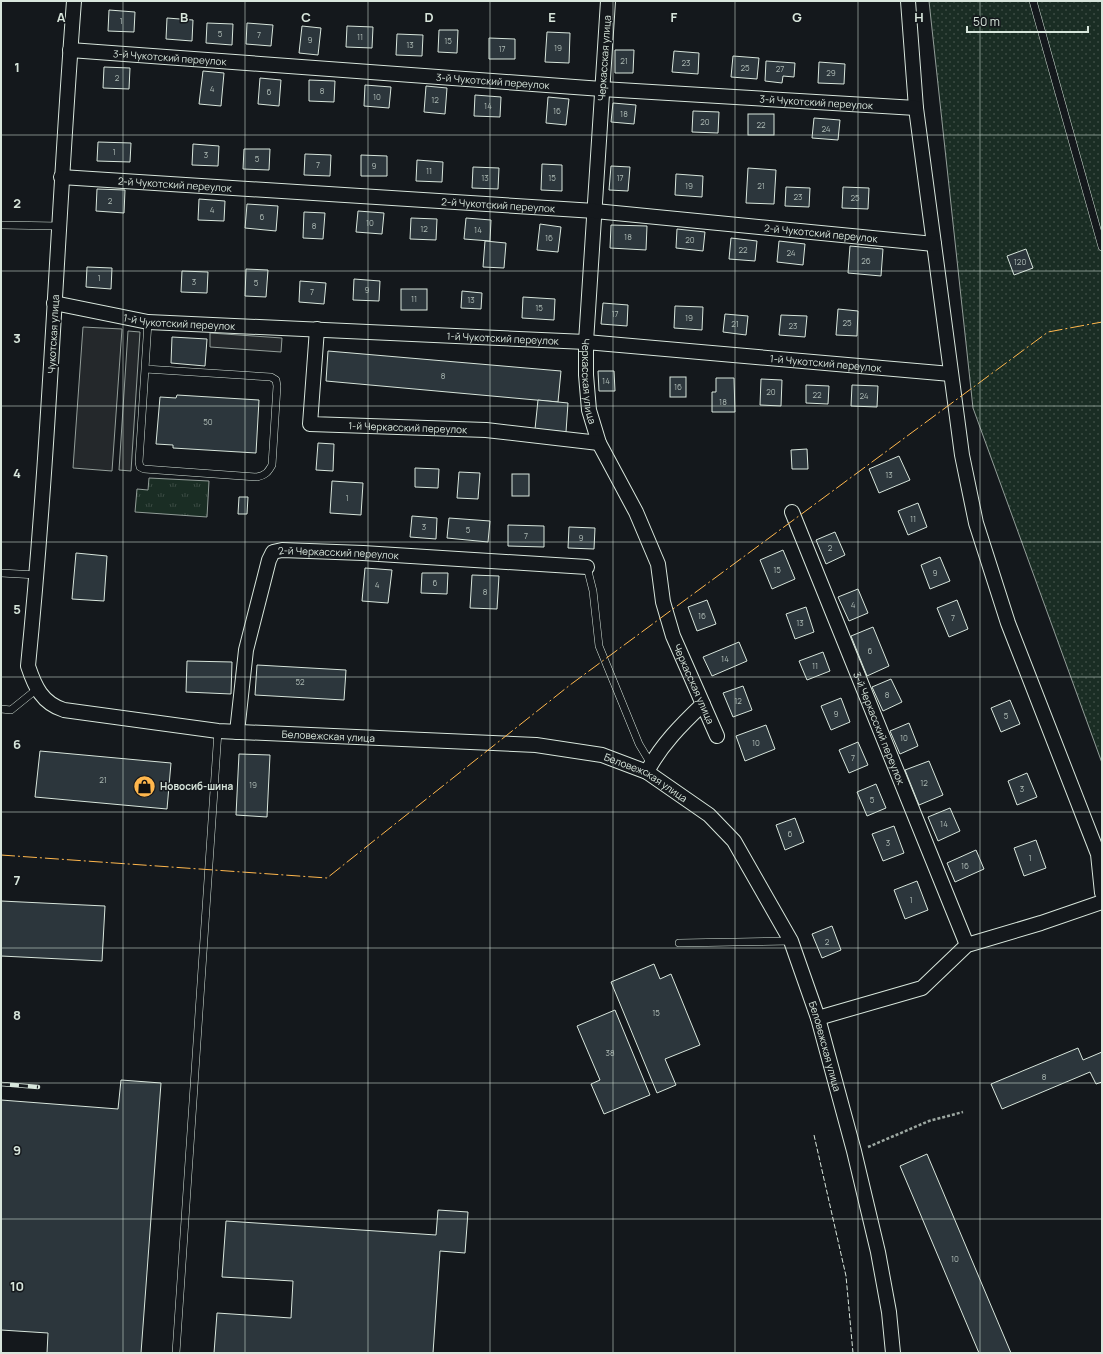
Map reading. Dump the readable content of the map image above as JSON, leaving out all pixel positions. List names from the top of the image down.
{
  "streets": {
    "street": [
      "3-й Чукотский переулок",
      "Черкасская улица",
      "2-й Чукотский переулок",
      "1-й Чукотский переулок",
      "Чукотская улица",
      "1-й Черкасский переулок",
      "2-й Черкасский переулок",
      "3-й Черкасский переулок",
      "Беловежская улица"
    ]
  },
  "crossings": [
    ["3-й Чукотский переулок", "Черкасская улица"],
    ["3-й Чукотский переулок", "Чукотская улица"],
    ["Черкасская улица", "2-й Чукотский переулок"],
    ["Черкасская улица", "1-й Чукотский переулок"],
    ["Черкасская улица", "1-й Черкасский переулок"],
    ["2-й Чукотский переулок", "Чукотская улица"],
    ["1-й Чукотский переулок", "Чукотская улица"],
    ["1-й Чукотский переулок", "1-й Черкасский переулок"],
    ["Чукотская улица", "Беловежская улица"],
    ["2-й Черкасский переулок", "Беловежская улица"]
  ],
  "places": {
    "shop": ["Новосиб-шина"]
  },
  "house_numbers": [
    "1",
    "5",
    "7",
    "11",
    "9",
    "15",
    "13",
    "19",
    "17",
    "21",
    "23",
    "25",
    "27",
    "29",
    "2",
    "4",
    "8",
    "6",
    "10",
    "12",
    "14",
    "16",
    "18",
    "20",
    "22",
    "24",
    "1",
    "3",
    "5",
    "7",
    "9",
    "11",
    "13",
    "15",
    "17",
    "19",
    "21",
    "23",
    "25",
    "2",
    "4",
    "6",
    "10",
    "8",
    "12",
    "14",
    "18",
    "16",
    "20",
    "22",
    "24",
    "26",
    "120",
    "1",
    "3",
    "5",
    "9",
    "7",
    "11",
    "13",
    "15",
    "17",
    "19",
    "25",
    "21",
    "23",
    "8",
    "14",
    "16",
    "20",
    "22",
    "24",
    "18",
    "50",
    "13",
    "1",
    "11",
    "3",
    "5",
    "7",
    "9",
    "2",
    "15",
    "9",
    "6",
    "4",
    "8",
    "4",
    "16",
    "7",
    "13",
    "6",
    "14",
    "11",
    "52",
    "8",
    "12",
    "9",
    "5",
    "10",
    "10",
    "7",
    "21",
    "12",
    "19",
    "3",
    "5",
    "14",
    "6",
    "3",
    "1",
    "16",
    "1",
    "2",
    "15",
    "38",
    "8",
    "10"
  ],
  "scale_bar": "50 m",
  "grid": {
    "columns": [
      "A",
      "B",
      "C",
      "D",
      "E",
      "F",
      "G",
      "H"
    ],
    "rows": [
      "1",
      "2",
      "3",
      "4",
      "5",
      "6",
      "7",
      "8",
      "9",
      "10"
    ]
  }
}
